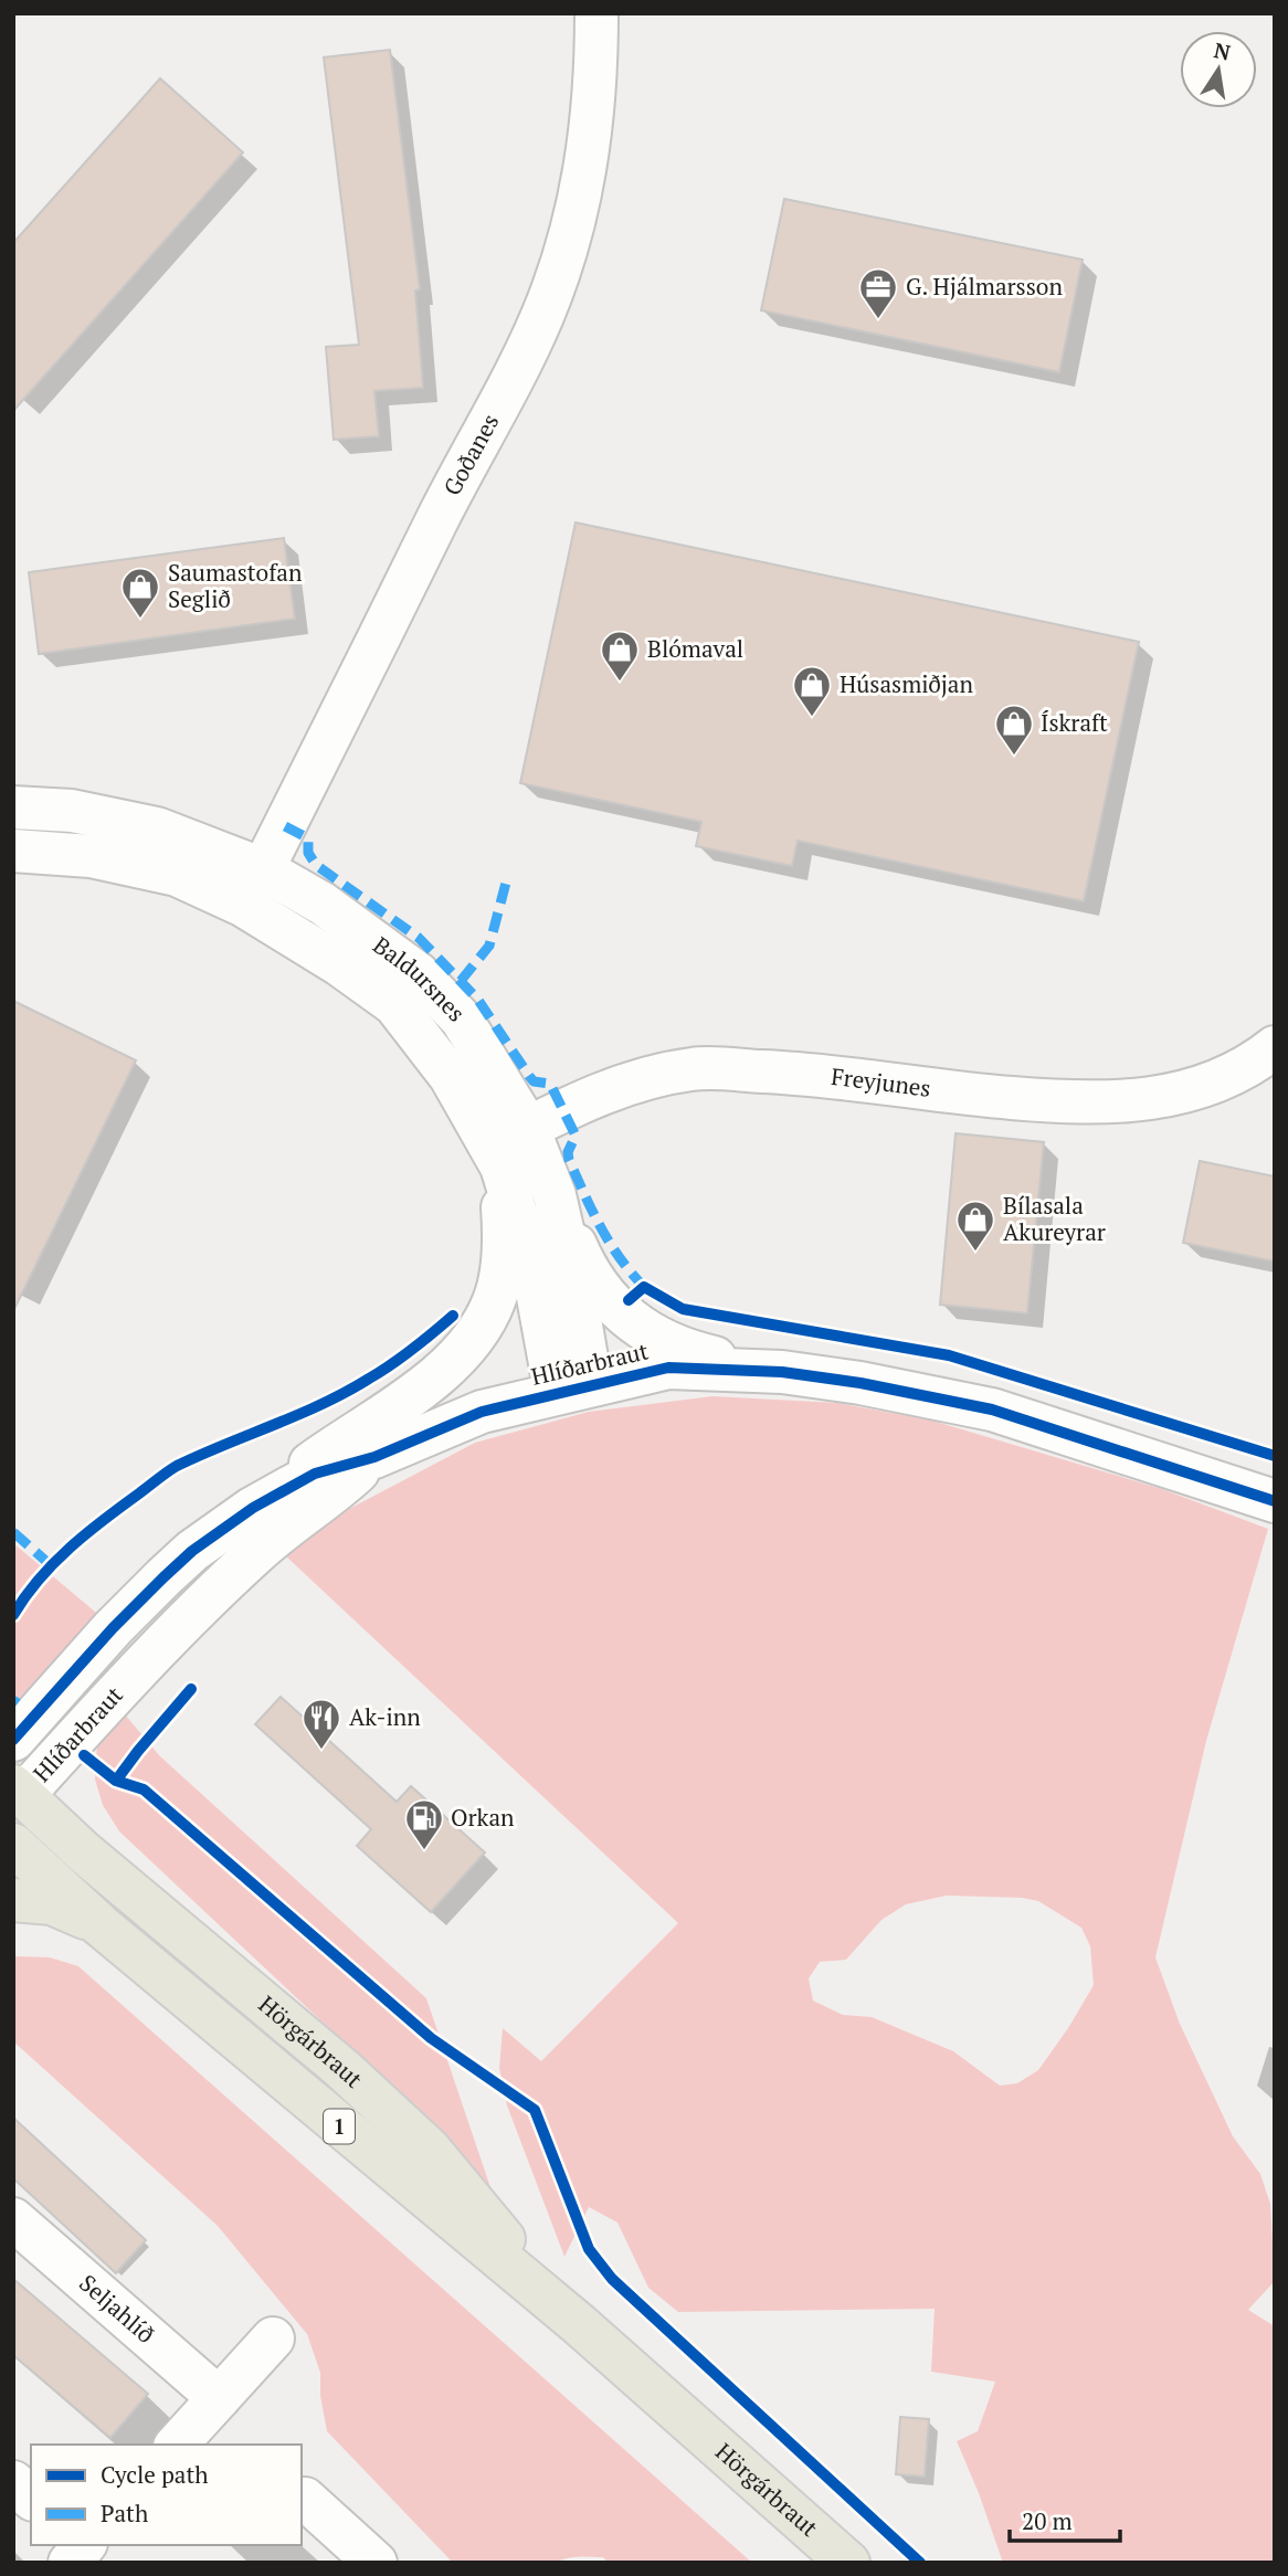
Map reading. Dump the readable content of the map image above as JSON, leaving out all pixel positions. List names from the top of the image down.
{
  "streets": {
    "highway": ["Hörgárbraut", "1"],
    "street": [
      "Goðanes",
      "Baldursnes",
      "Freyjunes",
      "Hlíðarbraut",
      "Seljahlíð"
    ]
  },
  "crossings": [
    ["Goðanes", "Baldursnes"],
    ["Baldursnes", "Freyjunes"],
    ["Baldursnes", "Hlíðarbraut"],
    ["Hlíðarbraut", "Hörgárbraut"]
  ],
  "places": {
    "office": ["G. Hjálmarsson"],
    "shop": [
      "Saumastofan Seglið",
      "Blómaval",
      "Húsasmiðjan",
      "Ískraft",
      "Bílasala Akureyrar"
    ],
    "restaurant": ["Ak-inn"],
    "fuel station": ["Orkan"]
  },
  "legend": ["Cycle path", "Path"],
  "scale_bar": "20 m",
  "north": "top"
}
